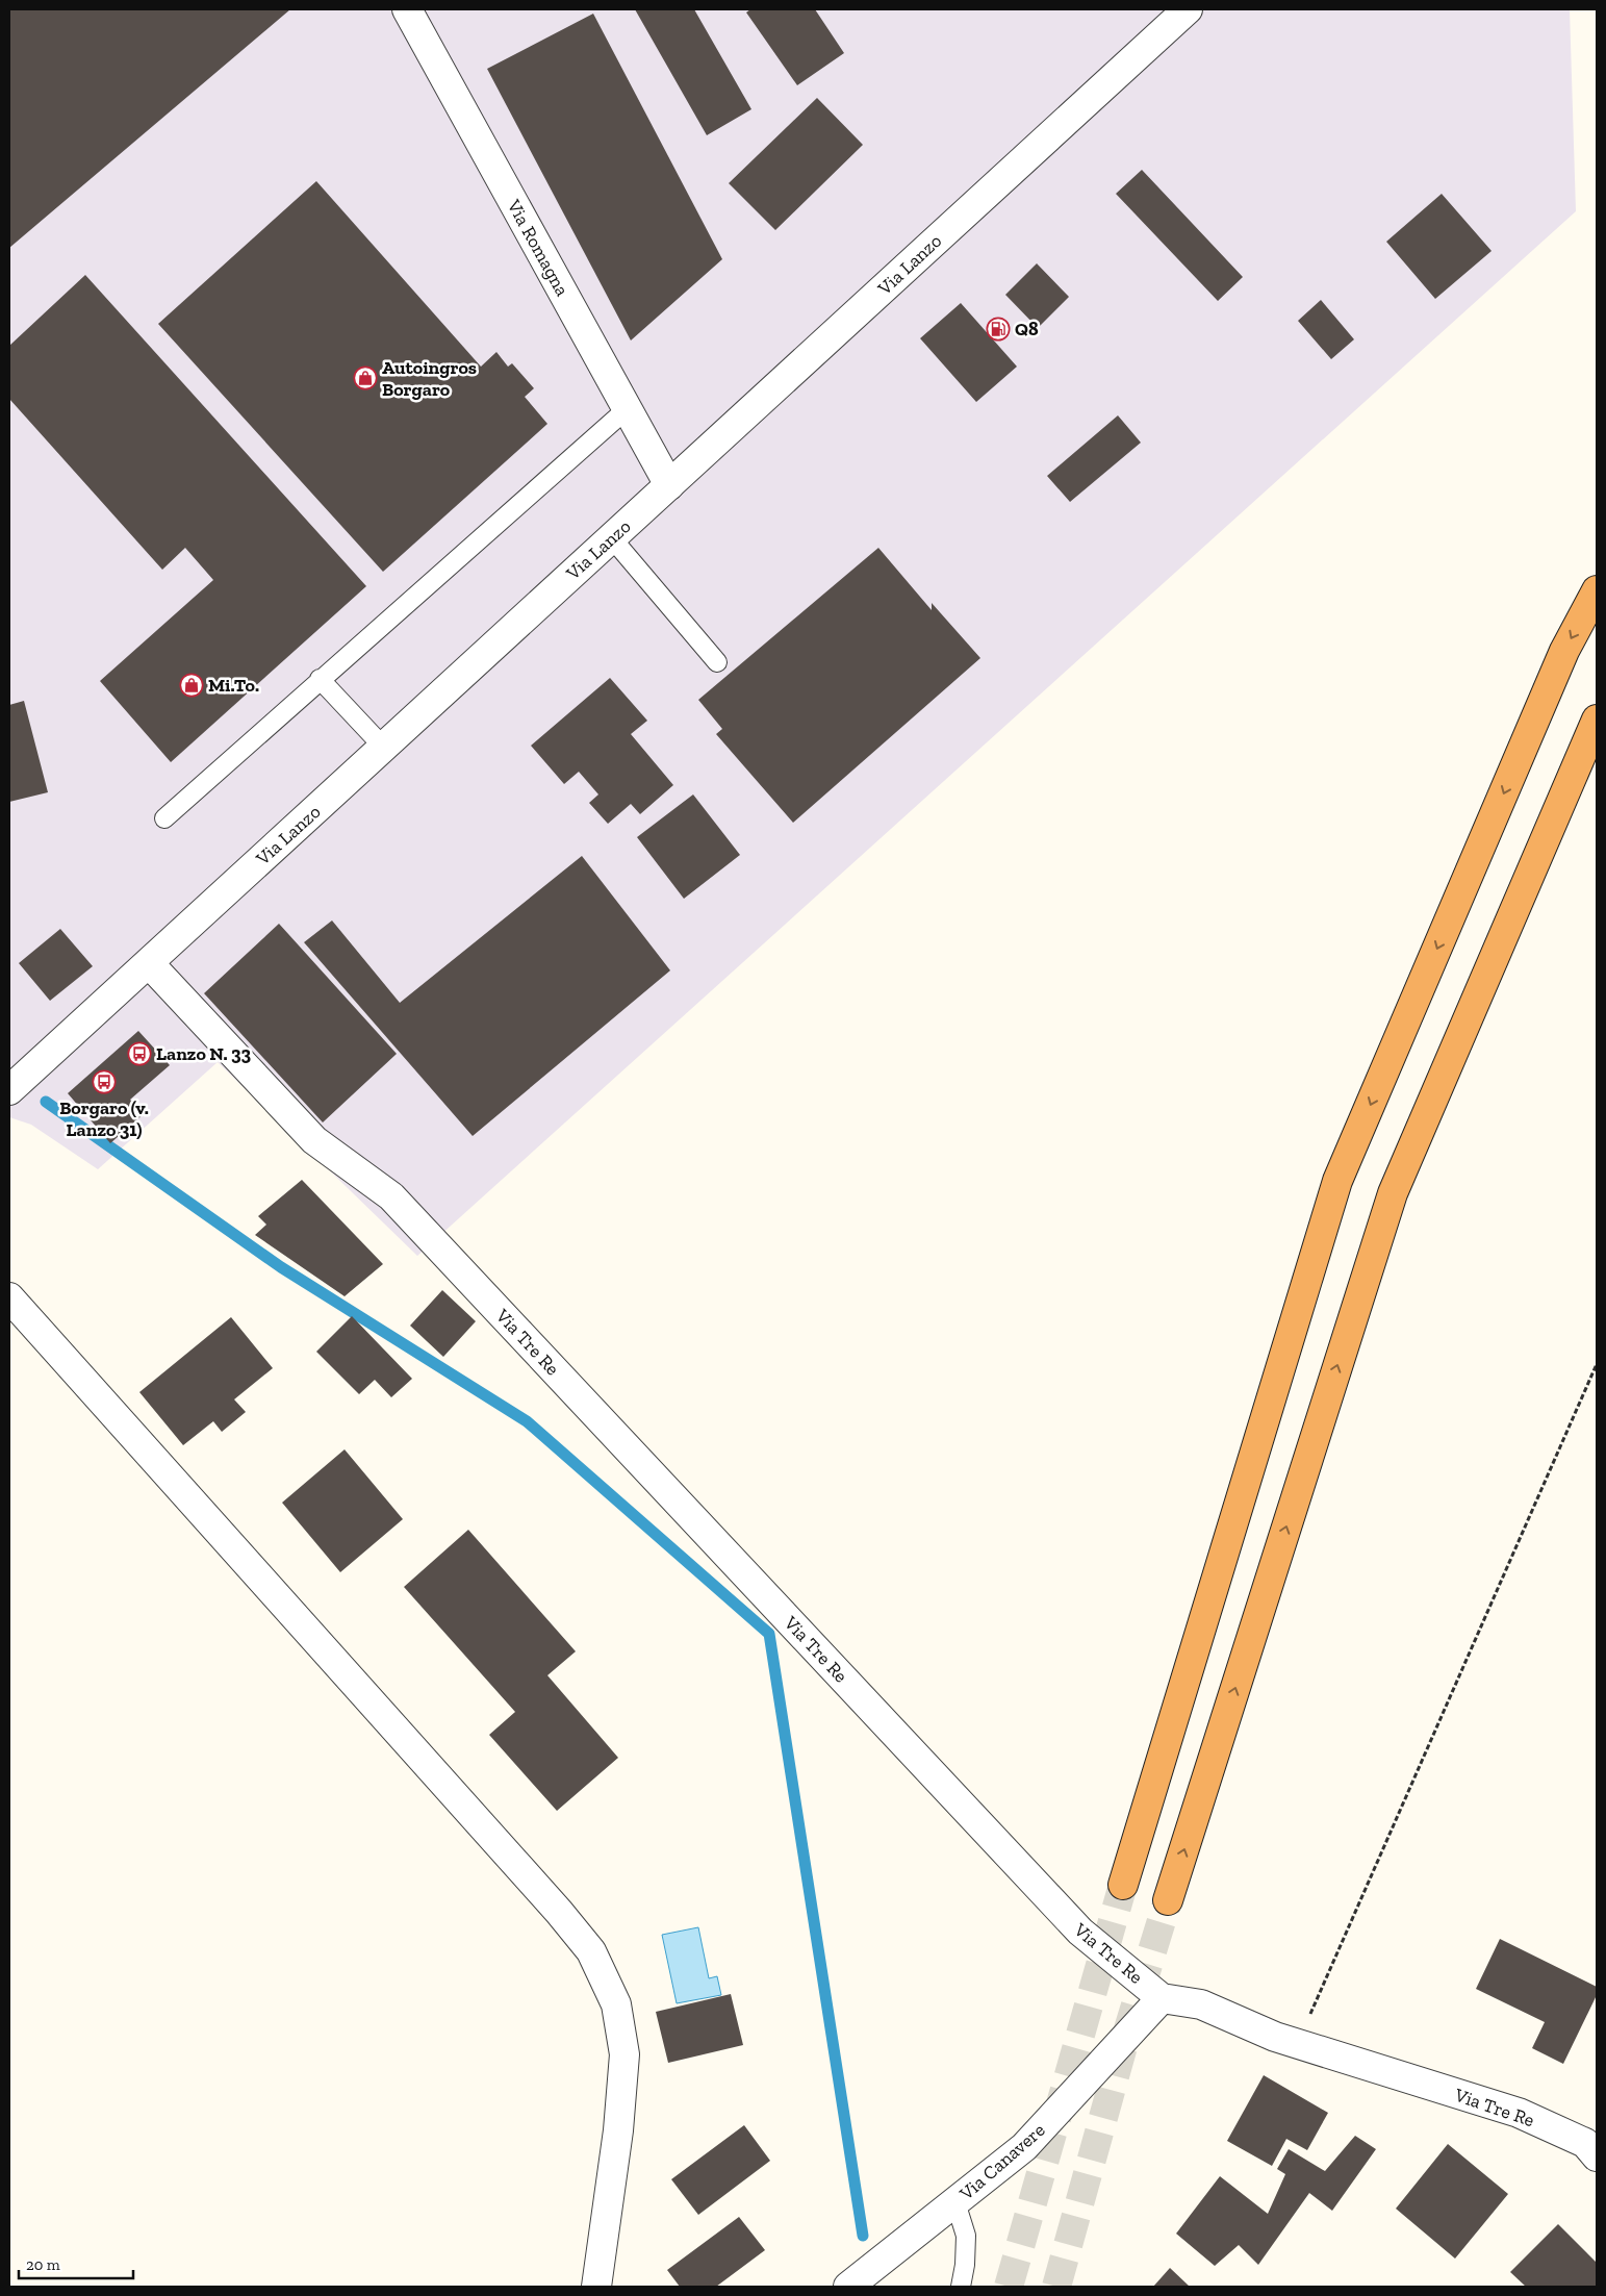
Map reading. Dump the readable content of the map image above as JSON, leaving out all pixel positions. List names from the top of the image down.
{
  "streets": {
    "street": [
      "Via Romagna",
      "Via Lanzo",
      "Via Tre Re",
      "Via Canavere"
    ]
  },
  "crossings": [
    ["Via Romagna", "Via Lanzo"],
    ["Via Lanzo", "Via Tre Re"],
    ["Via Tre Re", "Via Canavere"]
  ],
  "places": {
    "fuel station": ["Q8"],
    "shop": ["Autoingros Borgaro", "Mi.To."],
    "bus stop": ["Lanzo N. 33", "Borgaro (v. Lanzo 31)"]
  },
  "scale_bar": "20 m"
}
